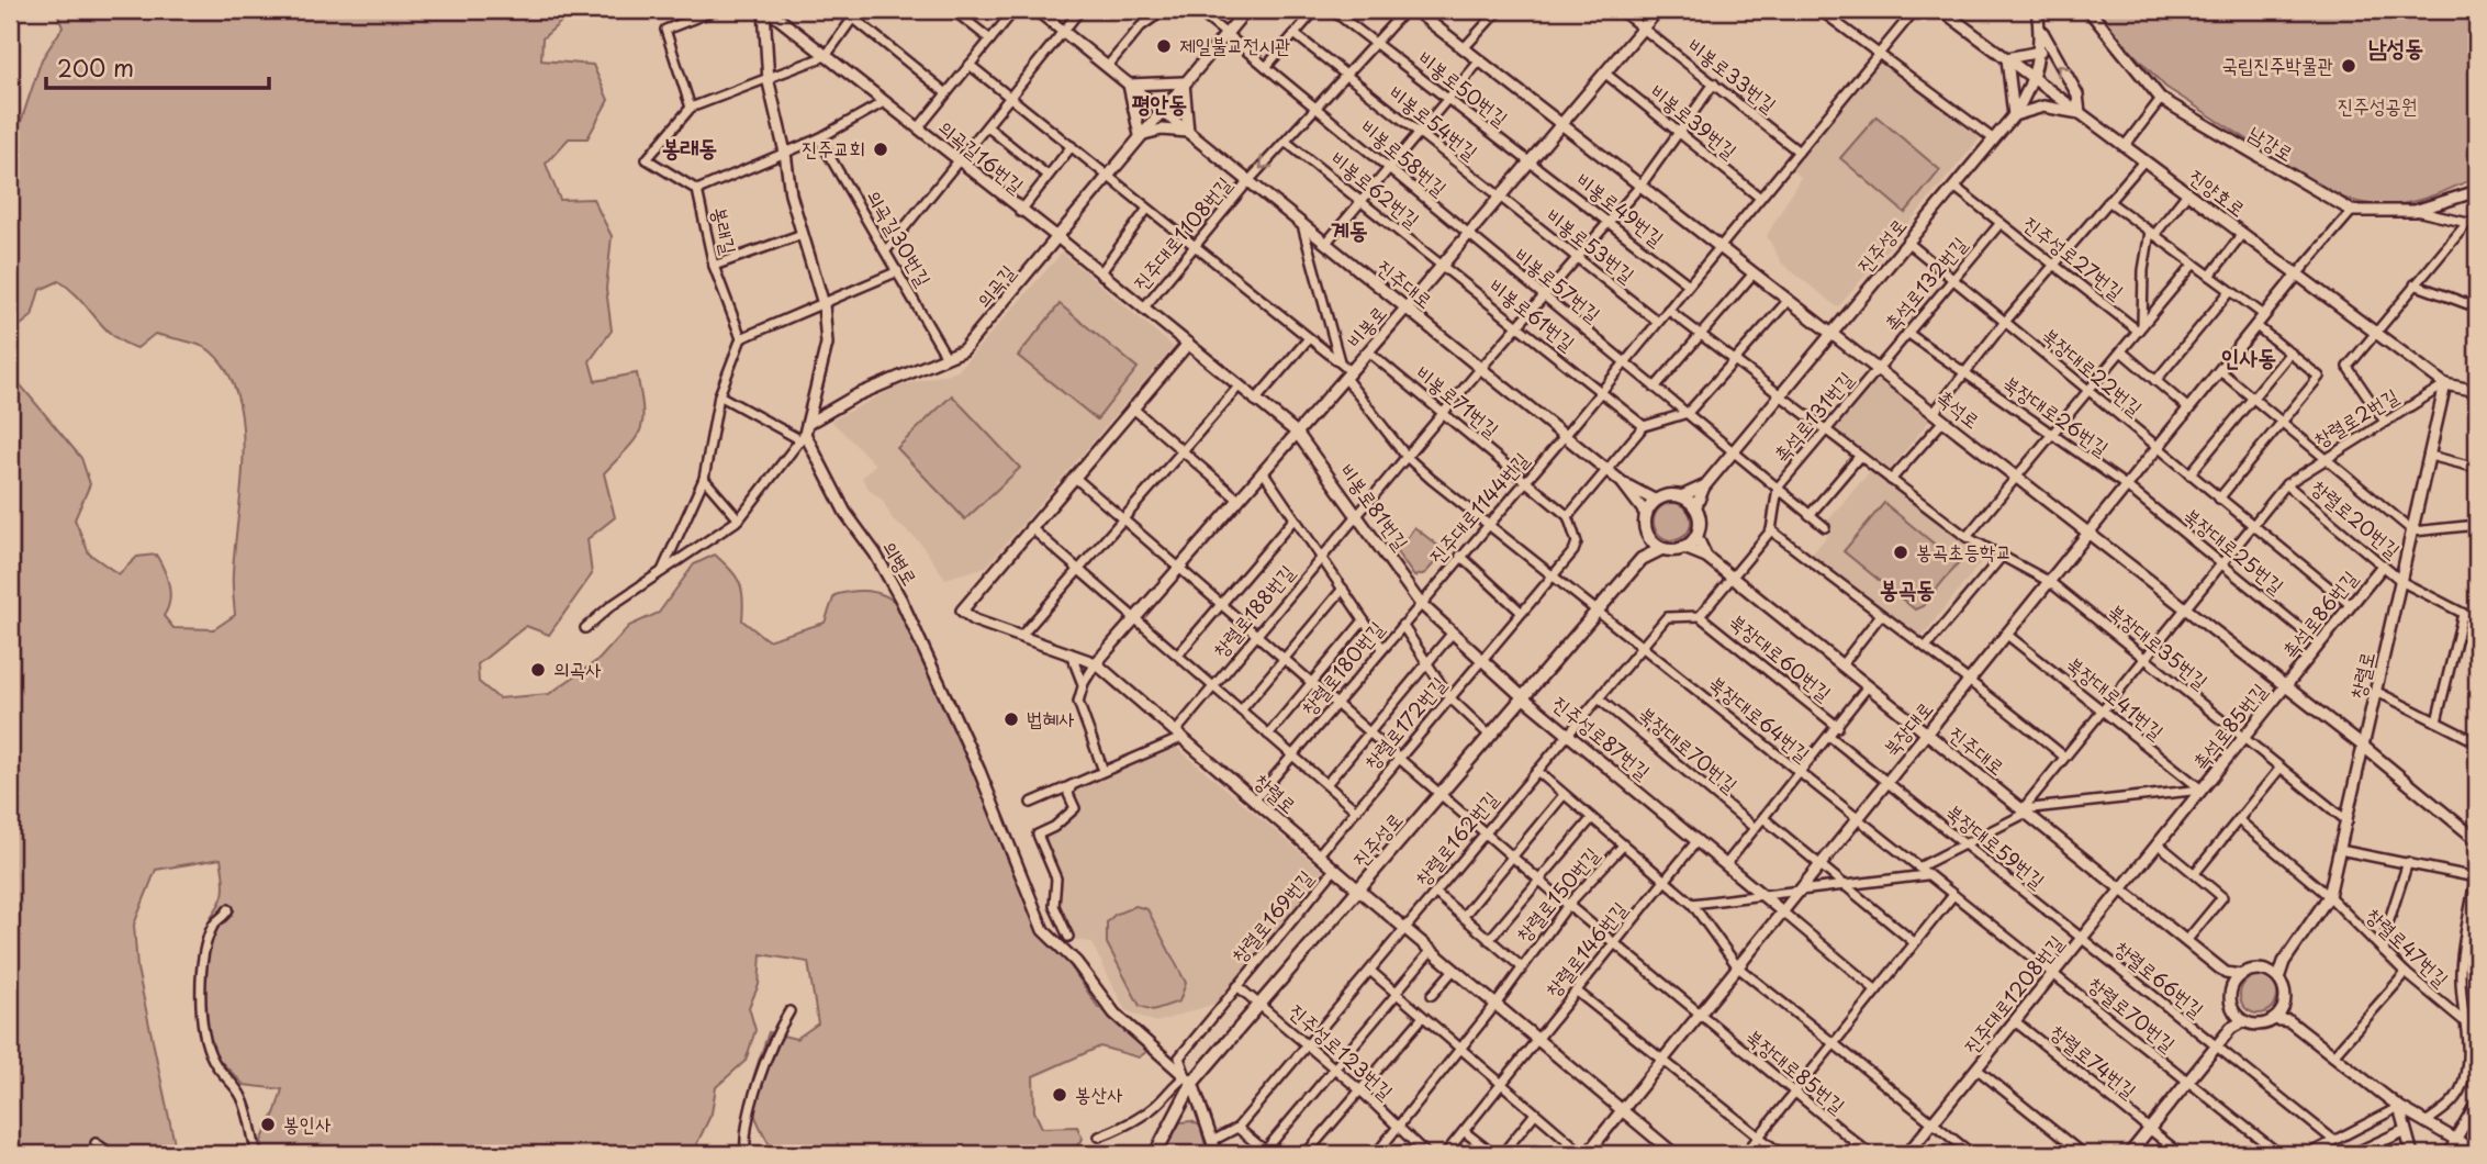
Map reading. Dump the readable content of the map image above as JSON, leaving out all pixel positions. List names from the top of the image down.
{
  "streets": {
    "main road": ["진주성로"],
    "street": [
      "비봉로33번길",
      "비봉로50번길",
      "비봉로39번길",
      "비봉로54번길",
      "남강로",
      "의곡길16번길",
      "비봉로58번길",
      "비봉로62번길",
      "진양호로",
      "비봉로49번길",
      "봉래길",
      "진주대로1108번길",
      "의곡길30번길",
      "비봉로53번길",
      "진주성로27번길",
      "진주대로",
      "촉석로132번길",
      "비봉로57번길",
      "의곡길",
      "비봉로61번길",
      "비봉로",
      "북장대로22번길",
      "비봉로71번길",
      "촉석로",
      "북장대로26번길",
      "촉석로131번길",
      "창렬로2번길",
      "비봉로81번길",
      "진주대로1144번길",
      "창렬로20번길",
      "북장대로25번길",
      "의병로",
      "창렬로188번길",
      "촉석로86번길",
      "북장대로35번길",
      "북장대로60번길",
      "창렬로180번길",
      "창렬로",
      "북장대로41번길",
      "북장대로64번길",
      "창렬로172번길",
      "촉석로85번길",
      "북장대로",
      "진주성로87번길",
      "북장대로70번길",
      "창렬로162번길",
      "북장대로59번길",
      "창렬로150번길",
      "창렬로169번길",
      "창렬로47번길",
      "창렬로146번길",
      "창렬로66번길",
      "진주대로1208번길",
      "창렬로70번길",
      "진주성로123번길",
      "창렬로74번길",
      "북장대로85번길"
    ]
  },
  "crossings": [
    ["비봉로33번길", "비봉로"],
    ["비봉로33번길", "진주대로1144번길"],
    ["비봉로33번길", "창렬로188번길"],
    ["비봉로50번길", "비봉로49번길"],
    ["비봉로50번길", "진주대로1108번길"],
    ["비봉로50번길", "비봉로"],
    ["비봉로39번길", "비봉로"],
    ["비봉로39번길", "진주대로1144번길"],
    ["비봉로39번길", "창렬로188번길"],
    ["비봉로54번길", "진주대로1108번길"],
    ["비봉로54번길", "비봉로53번길"],
    ["비봉로54번길", "비봉로"],
    ["의곡길16번길", "진주대로1108번길"],
    ["의곡길16번길", "의곡길"],
    ["의곡길16번길", "비봉로81번길"],
    ["의곡길16번길", "북장대로64번길"],
    ["비봉로58번길", "진주대로1108번길"],
    ["비봉로58번길", "비봉로57번길"],
    ["비봉로58번길", "비봉로"],
    ["비봉로62번길", "진주대로1108번길"],
    ["비봉로62번길", "비봉로61번길"],
    ["비봉로62번길", "비봉로"],
    ["진양호로", "진주성로"],
    ["진양호로", "창렬로2번길"],
    ["진양호로", "창렬로"],
    ["진양호로", "북장대로"],
    ["비봉로49번길", "비봉로"],
    ["비봉로49번길", "진주대로1144번길"],
    ["비봉로49번길", "창렬로188번길"],
    ["진주대로1108번길", "진주대로"],
    ["진주대로1108번길", "북장대로64번길"],
    ["의곡길30번길", "의곡길"],
    ["비봉로53번길", "비봉로"],
    ["비봉로53번길", "진주대로1144번길"],
    ["비봉로53번길", "창렬로188번길"],
    ["진주성로", "진주성로27번길"],
    ["진주성로", "비봉로57번길"],
    ["진주성로", "북장대로22번길"],
    ["진주성로", "촉석로"],
    ["진주성로", "의병로"],
    ["진주성로", "북장대로35번길"],
    ["진주성로", "창렬로"],
    ["진주성로", "북장대로64번길"],
    ["진주성로", "진주성로87번길"],
    ["진주성로", "창렬로169번길"],
    ["진주성로", "진주성로123번길"],
    ["진주성로", "북장대로85번길"],
    ["진주성로27번길", "촉석로132번길"],
    ["진주대로", "의곡길"],
    ["진주대로", "비봉로"],
    ["진주대로", "창렬로2번길"],
    ["진주대로", "진주대로1144번길"],
    ["진주대로", "창렬로188번길"],
    ["진주대로", "북장대로"],
    ["진주대로", "진주대로1208번길"],
    ["촉석로132번길", "북장대로22번길"],
    ["촉석로132번길", "촉석로"],
    ["촉석로132번길", "북장대로26번길"],
    ["촉석로132번길", "촉석로131번길"],
    ["비봉로57번길", "비봉로"],
    ["비봉로57번길", "촉석로131번길"],
    ["비봉로57번길", "진주대로1144번길"],
    ["비봉로57번길", "창렬로188번길"],
    ["의곡길", "북장대로64번길"],
    ["비봉로61번길", "비봉로"],
    ["비봉로61번길", "진주대로1144번길"],
    ["비봉로61번길", "창렬로188번길"],
    ["비봉로", "비봉로71번길"],
    ["비봉로", "촉석로"],
    ["비봉로", "비봉로81번길"],
    ["비봉로", "창렬로"],
    ["비봉로", "북장대로64번길"],
    ["비봉로", "북장대로85번길"],
    ["북장대로22번길", "창렬로2번길"],
    ["북장대로22번길", "촉석로86번길"],
    ["북장대로22번길", "북장대로"],
    ["비봉로71번길", "진주대로1144번길"],
    ["비봉로71번길", "창렬로188번길"],
    ["비봉로71번길", "창렬로172번길"],
    ["촉석로", "촉석로131번길"],
    ["촉석로", "창렬로2번길"],
    ["촉석로", "진주대로1144번길"],
    ["촉석로", "창렬로188번길"],
    ["촉석로", "촉석로86번길"],
    ["촉석로", "창렬로"],
    ["촉석로", "촉석로85번길"],
    ["촉석로", "북장대로"],
    ["북장대로26번길", "북장대로25번길"],
    ["북장대로26번길", "북장대로"],
    ["촉석로131번길", "북장대로35번길"],
    ["창렬로2번길", "창렬로20번길"],
    ["창렬로2번길", "북장대로25번길"],
    ["창렬로2번길", "북장대로35번길"],
    ["창렬로2번길", "창렬로"],
    ["창렬로2번길", "북장대로41번길"],
    ["비봉로81번길", "진주대로1144번길"],
    ["비봉로81번길", "창렬로188번길"],
    ["비봉로81번길", "창렬로180번길"],
    ["비봉로81번길", "창렬로172번길"],
    ["비봉로81번길", "진주성로87번길"],
    ["진주대로1144번길", "북장대로35번길"],
    ["진주대로1144번길", "창렬로180번길"],
    ["진주대로1144번길", "북장대로64번길"],
    ["창렬로20번길", "촉석로86번길"],
    ["창렬로20번길", "창렬로"],
    ["북장대로25번길", "촉석로86번길"],
    ["북장대로25번길", "북장대로"],
    ["의병로", "창렬로169번길"],
    ["창렬로188번길", "창렬로"],
    ["창렬로188번길", "북장대로64번길"],
    ["창렬로188번길", "북장대로85번길"],
    ["촉석로86번길", "촉석로85번길"],
    ["북장대로35번길", "창렬로"],
    ["북장대로35번길", "촉석로85번길"],
    ["북장대로35번길", "북장대로"],
    ["북장대로60번길", "창렬로162번길"],
    ["창렬로180번길", "창렬로"],
    ["창렬로180번길", "북장대로85번길"],
    ["창렬로", "창렬로172번길"],
    ["창렬로", "북장대로"],
    ["창렬로", "창렬로162번길"],
    ["창렬로", "창렬로150번길"],
    ["창렬로", "창렬로169번길"],
    ["창렬로", "창렬로47번길"],
    ["창렬로", "창렬로146번길"],
    ["북장대로41번길", "촉석로85번길"],
    ["북장대로41번길", "북장대로"],
    ["북장대로64번길", "창렬로172번길"],
    ["북장대로64번길", "북장대로"],
    ["북장대로64번길", "창렬로162번길"],
    ["북장대로64번길", "창렬로70번길"],
    ["창렬로172번길", "진주성로87번길"],
    ["창렬로172번길", "북장대로85번길"],
    ["촉석로85번길", "진주대로1208번길"],
    ["북장대로", "진주성로87번길"],
    ["북장대로", "북장대로59번길"],
    ["북장대로", "북장대로85번길"],
    ["진주성로87번길", "창렬로162번길"],
    ["진주성로87번길", "창렬로146번길"],
    ["북장대로70번길", "창렬로162번길"],
    ["창렬로162번길", "창렬로150번길"],
    ["창렬로162번길", "진주성로123번길"],
    ["창렬로162번길", "북장대로85번길"],
    ["북장대로59번길", "창렬로66번길"],
    ["북장대로59번길", "진주대로1208번길"],
    ["창렬로150번길", "진주성로123번길"],
    ["창렬로150번길", "북장대로85번길"],
    ["창렬로169번길", "진주성로123번길"],
    ["창렬로146번길", "북장대로85번길"],
    ["창렬로66번길", "진주대로1208번길"],
    ["진주대로1208번길", "창렬로70번길"],
    ["진주대로1208번길", "창렬로74번길"]
  ],
  "districts": [
    "남성동",
    "평안동",
    "봉래동",
    "계동",
    "인사동",
    "봉곡동"
  ],
  "parks": ["진주성공원"],
  "places": [
    "제일불교전시관",
    "국립진주박물관",
    "진주교회",
    "봉곡초등학교",
    "의곡사",
    "법혜사",
    "봉산사",
    "봉인사"
  ],
  "scale_bar": "200 m"
}
